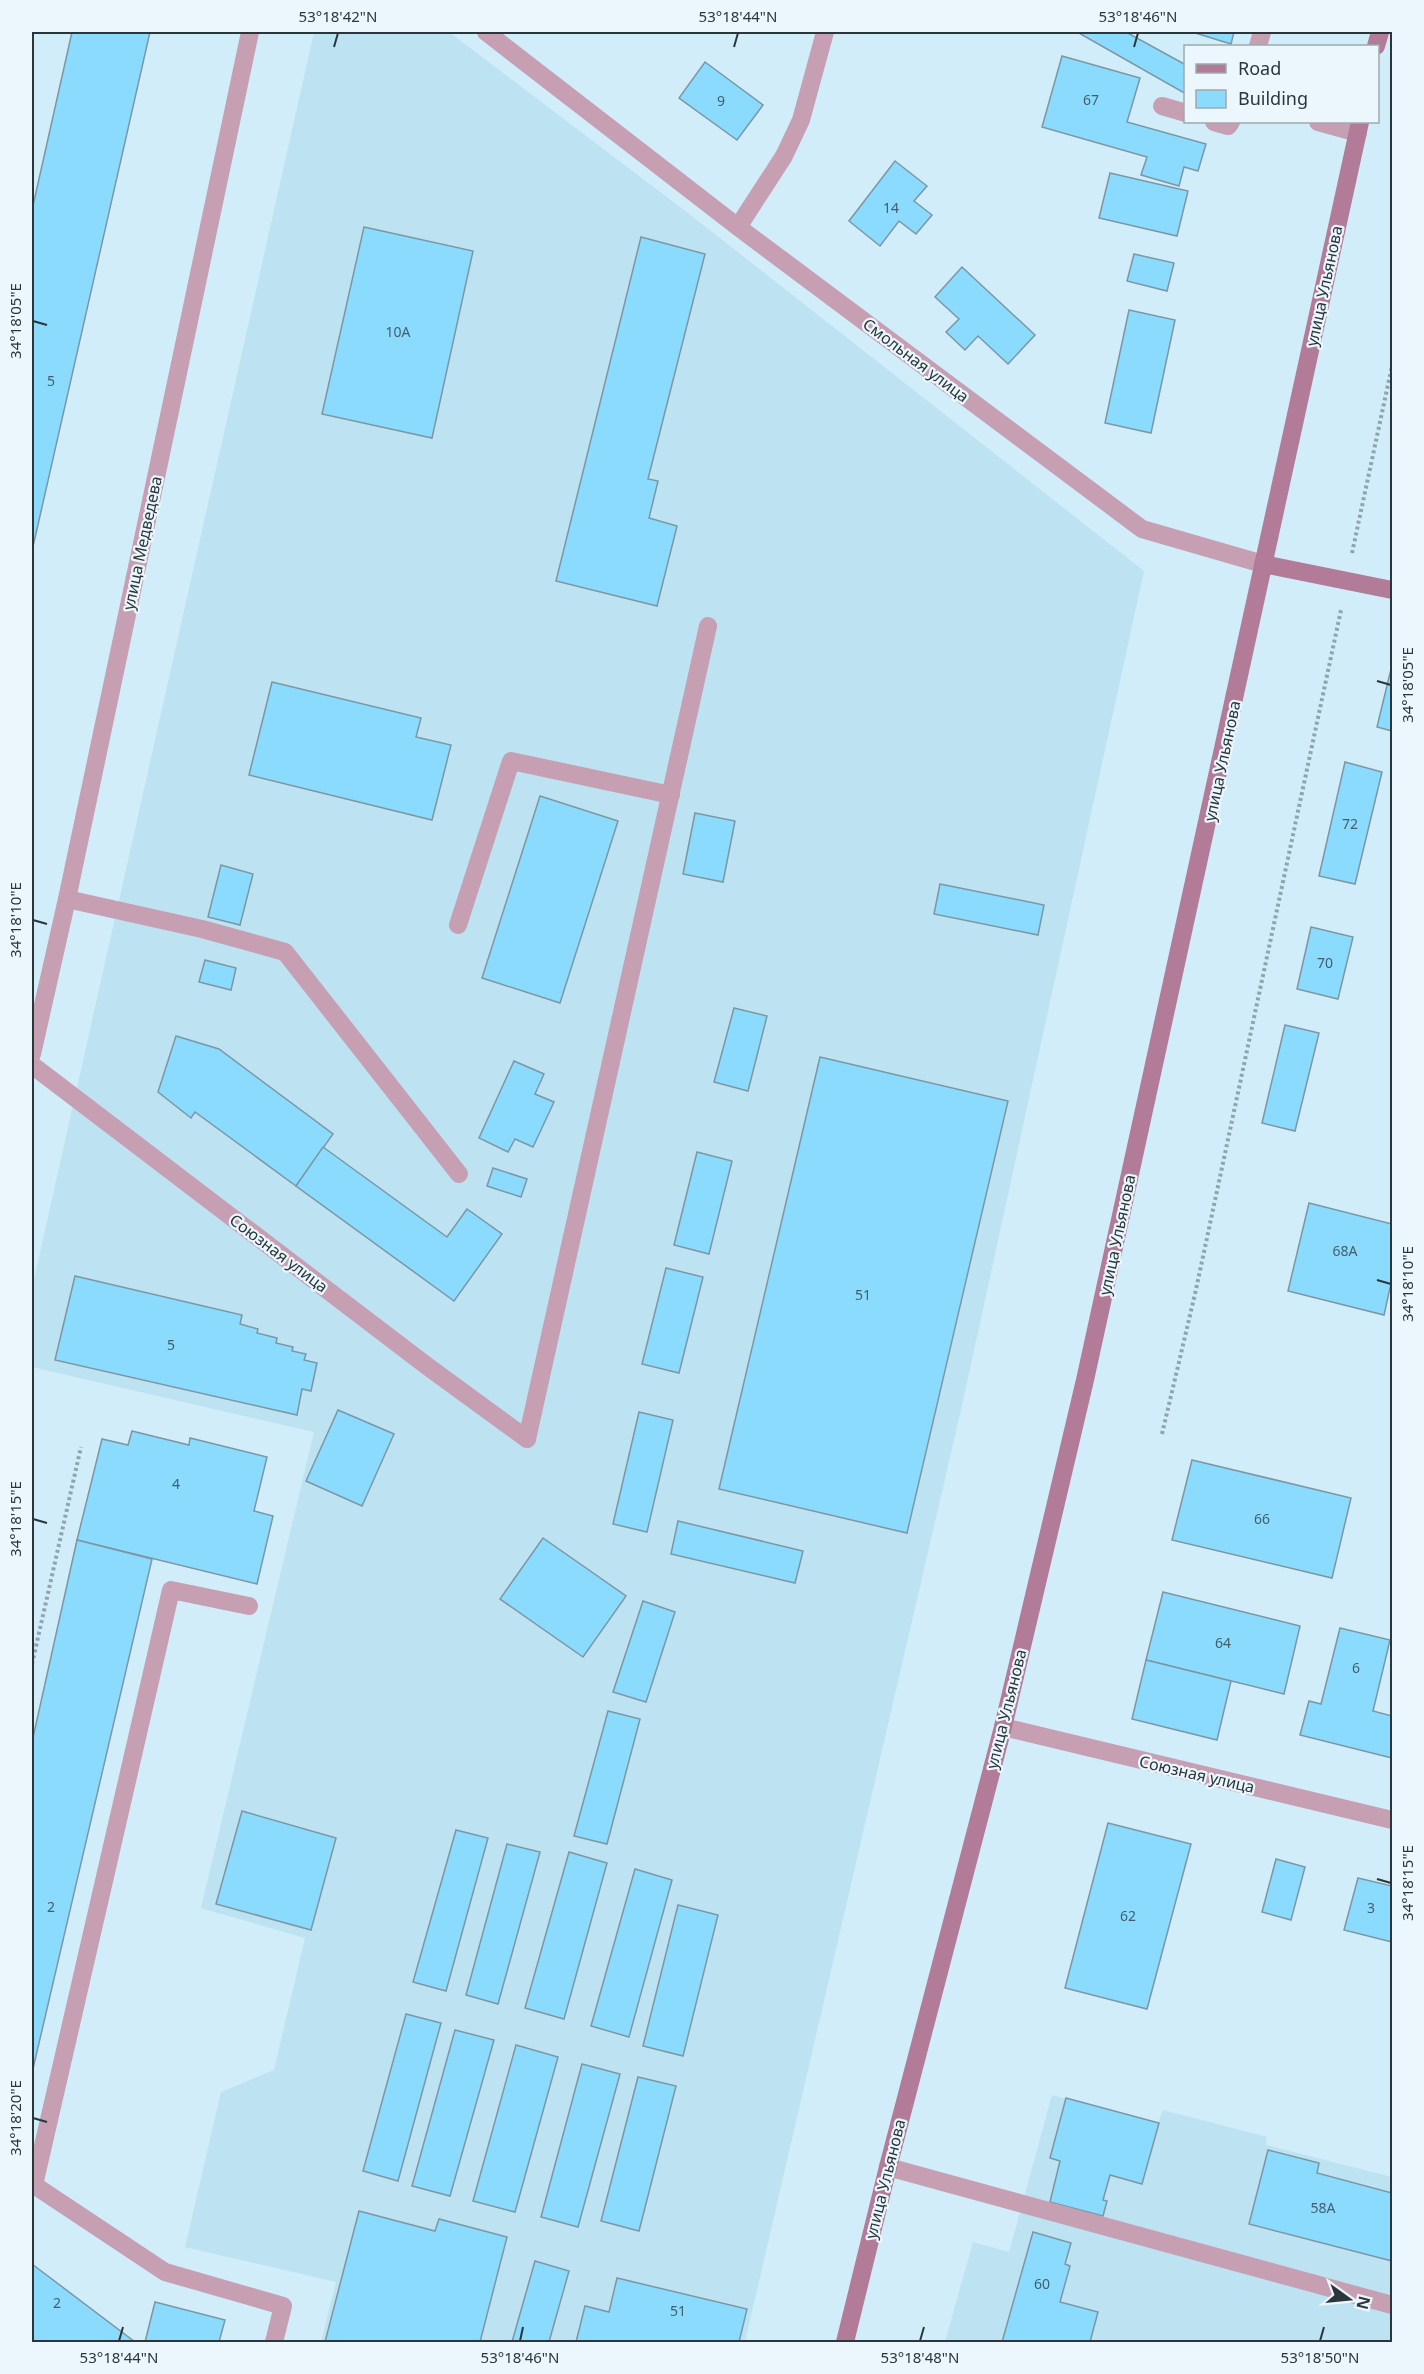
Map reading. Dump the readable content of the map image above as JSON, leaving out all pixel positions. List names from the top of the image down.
{
  "streets": {
    "main road": ["улица Ульянова", "Смольная улица"],
    "street": ["улица Медведева", "Союзная улица"]
  },
  "crossings": [
    ["улица Ульянова", "Смольная улица"],
    ["улица Ульянова", "Союзная улица"]
  ],
  "house_numbers": [
    "67",
    "9",
    "14",
    "10А",
    "5",
    "72",
    "70",
    "68А",
    "51",
    "5",
    "4",
    "66",
    "64",
    "6",
    "2",
    "3",
    "62",
    "58А",
    "60",
    "2",
    "51"
  ],
  "legend": ["Road", "Building"],
  "north": "right",
  "coordinates": [
    "53°18'42\"N",
    "53°18'44\"N",
    "53°18'46\"N",
    "34°18'05\"E",
    "34°18'10\"E",
    "34°18'15\"E",
    "34°18'20\"E",
    "53°18'48\"N",
    "53°18'50\"N"
  ]
}
